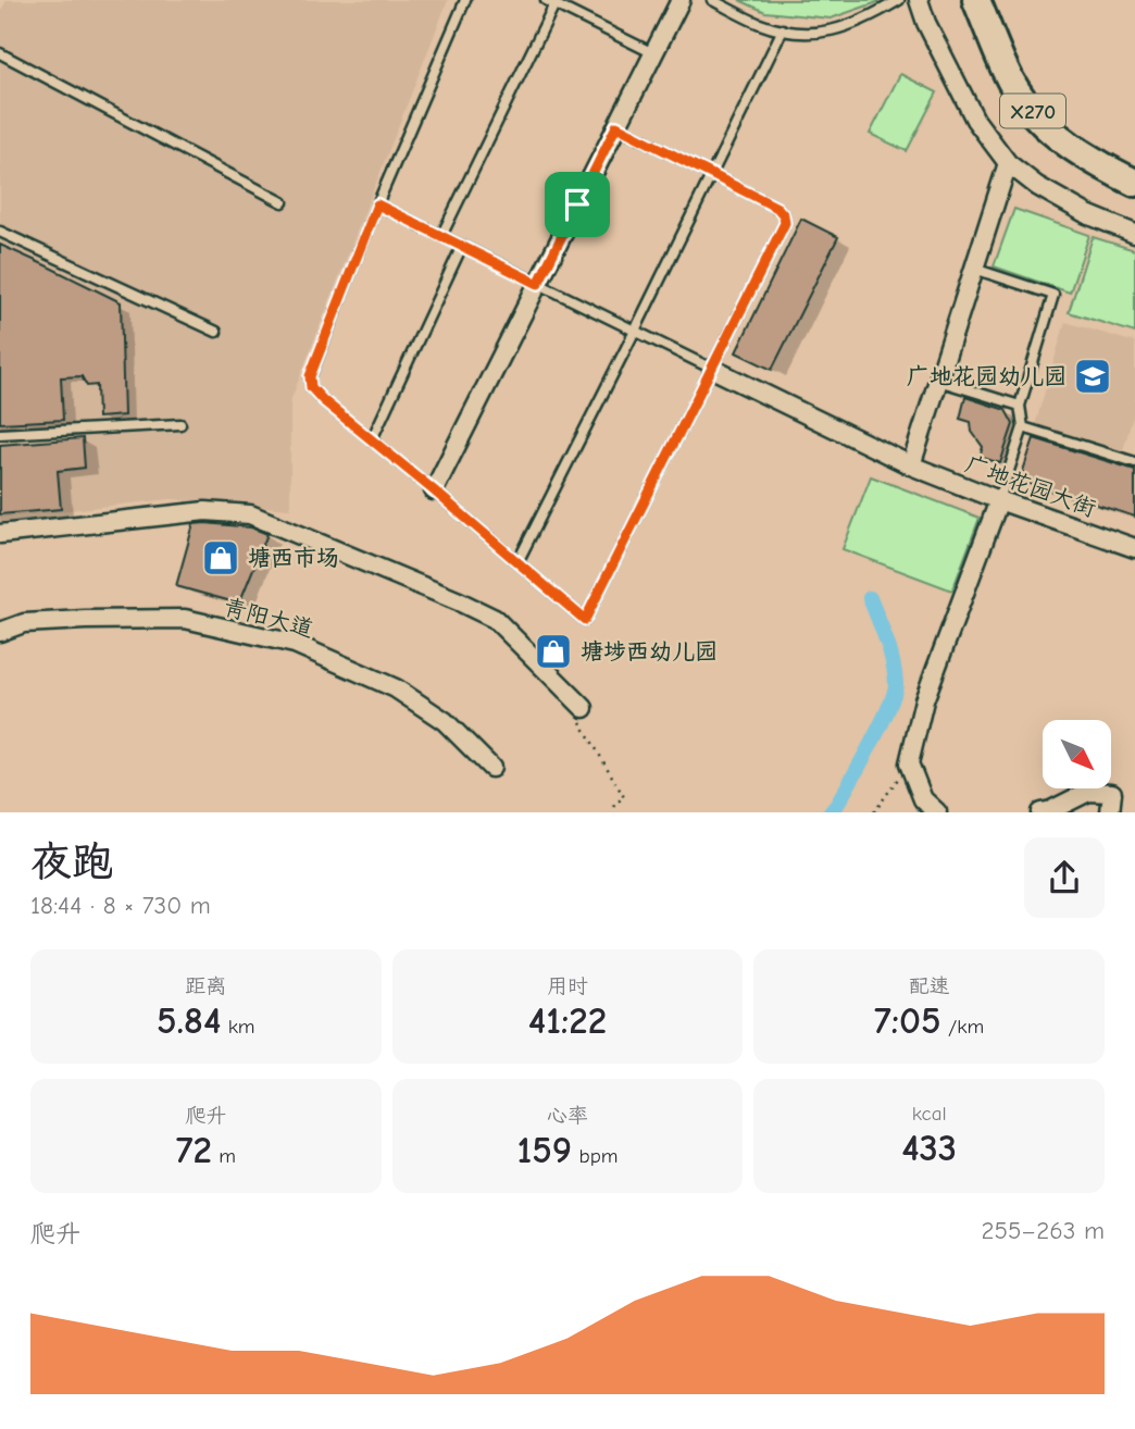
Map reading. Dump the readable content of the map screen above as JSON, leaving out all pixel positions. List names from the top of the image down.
{
  "streets": {
    "main road": ["X270"],
    "street": ["广地花园大街", "青阳大道"]
  },
  "places": {
    "school or university": ["广地花园幼儿园"],
    "shop": ["塘西市场", "塘埗西幼儿园"]
  },
  "north": "bottom right",
  "page": {
    "heading": ["夜跑", "18:44 · 8 × 730 m"],
    "stats": [
      ["距离", "5.84 km"],
      ["用时", "41:22"],
      ["配速", "7:05 /km"],
      ["爬升", "72 m"],
      ["心率", "159 bpm"],
      ["kcal", "433"]
    ],
    "chart": ["爬升", "255–263 m"]
  }
}
